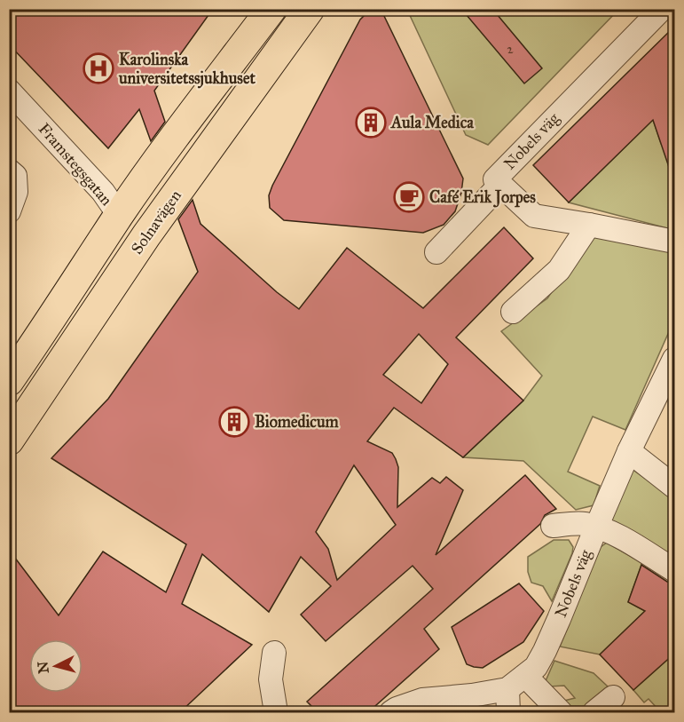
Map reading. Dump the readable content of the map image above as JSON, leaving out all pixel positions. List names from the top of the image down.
{
  "streets": {
    "main road": ["Solnavägen"],
    "street": ["Nobels väg", "Framstegsgatan"]
  },
  "places": {
    "hospital": ["Karolinska universitetssjukhuset"],
    "building": ["Aula Medica", "Biomedicum"],
    "cafe": ["Café Erik Jorpes"]
  },
  "house_numbers": ["2"],
  "north": "left"
}
